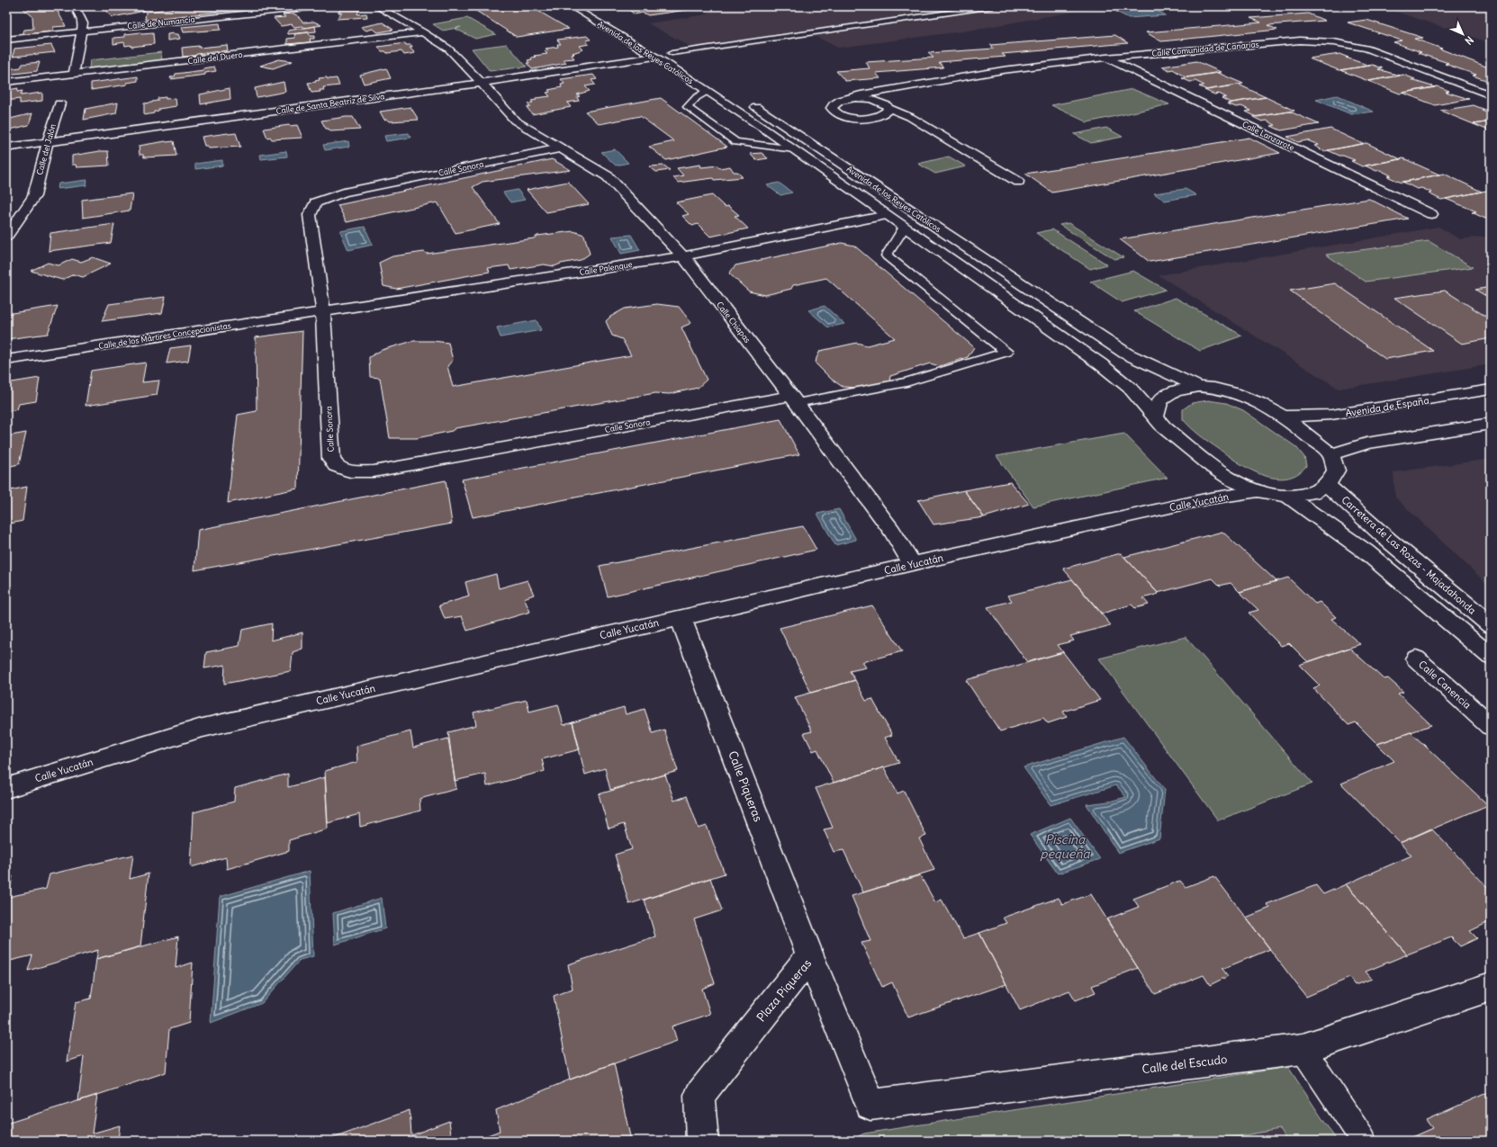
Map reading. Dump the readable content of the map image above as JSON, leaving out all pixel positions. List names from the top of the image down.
{
  "streets": {
    "street": [
      "Calle de Numancia",
      "Calle Comunidad de Canarias",
      "Avenida de los Reyes Católicos",
      "Calle del Duero",
      "Calle de Santa Beatriz de Silva",
      "Calle Lanzarote",
      "Calle del Jalón",
      "Calle Sonora",
      "Calle Palenque",
      "Calle Chiapas",
      "Calle de los Mártires Concepcionistas",
      "Avenida de España",
      "Calle Yucatán",
      "Carretera de Las Rozas - Majadahonda",
      "Calle Canencia",
      "Calle Piqueras",
      "Plaza Piqueras",
      "Calle del Escudo"
    ]
  },
  "crossings": [
    ["Calle Comunidad de Canarias", "Calle Lanzarote"],
    ["Avenida de los Reyes Católicos", "Calle de Santa Beatriz de Silva"],
    ["Avenida de los Reyes Católicos", "Calle Palenque"],
    ["Avenida de los Reyes Católicos", "Calle Yucatán"],
    ["Calle del Duero", "Calle Chiapas"],
    ["Calle de Santa Beatriz de Silva", "Calle del Jalón"],
    ["Calle de Santa Beatriz de Silva", "Calle Chiapas"],
    ["Calle Sonora", "Calle Palenque"],
    ["Calle Sonora", "Calle Chiapas"],
    ["Calle Sonora", "Calle de los Mártires Concepcionistas"],
    ["Calle Palenque", "Calle Chiapas"],
    ["Calle Palenque", "Calle de los Mártires Concepcionistas"],
    ["Calle Chiapas", "Calle Yucatán"],
    ["Calle Yucatán", "Calle Piqueras"],
    ["Calle Piqueras", "Plaza Piqueras"],
    ["Plaza Piqueras", "Calle del Escudo"]
  ],
  "water": ["Piscina pequeña"],
  "north": "bottom right"
}
